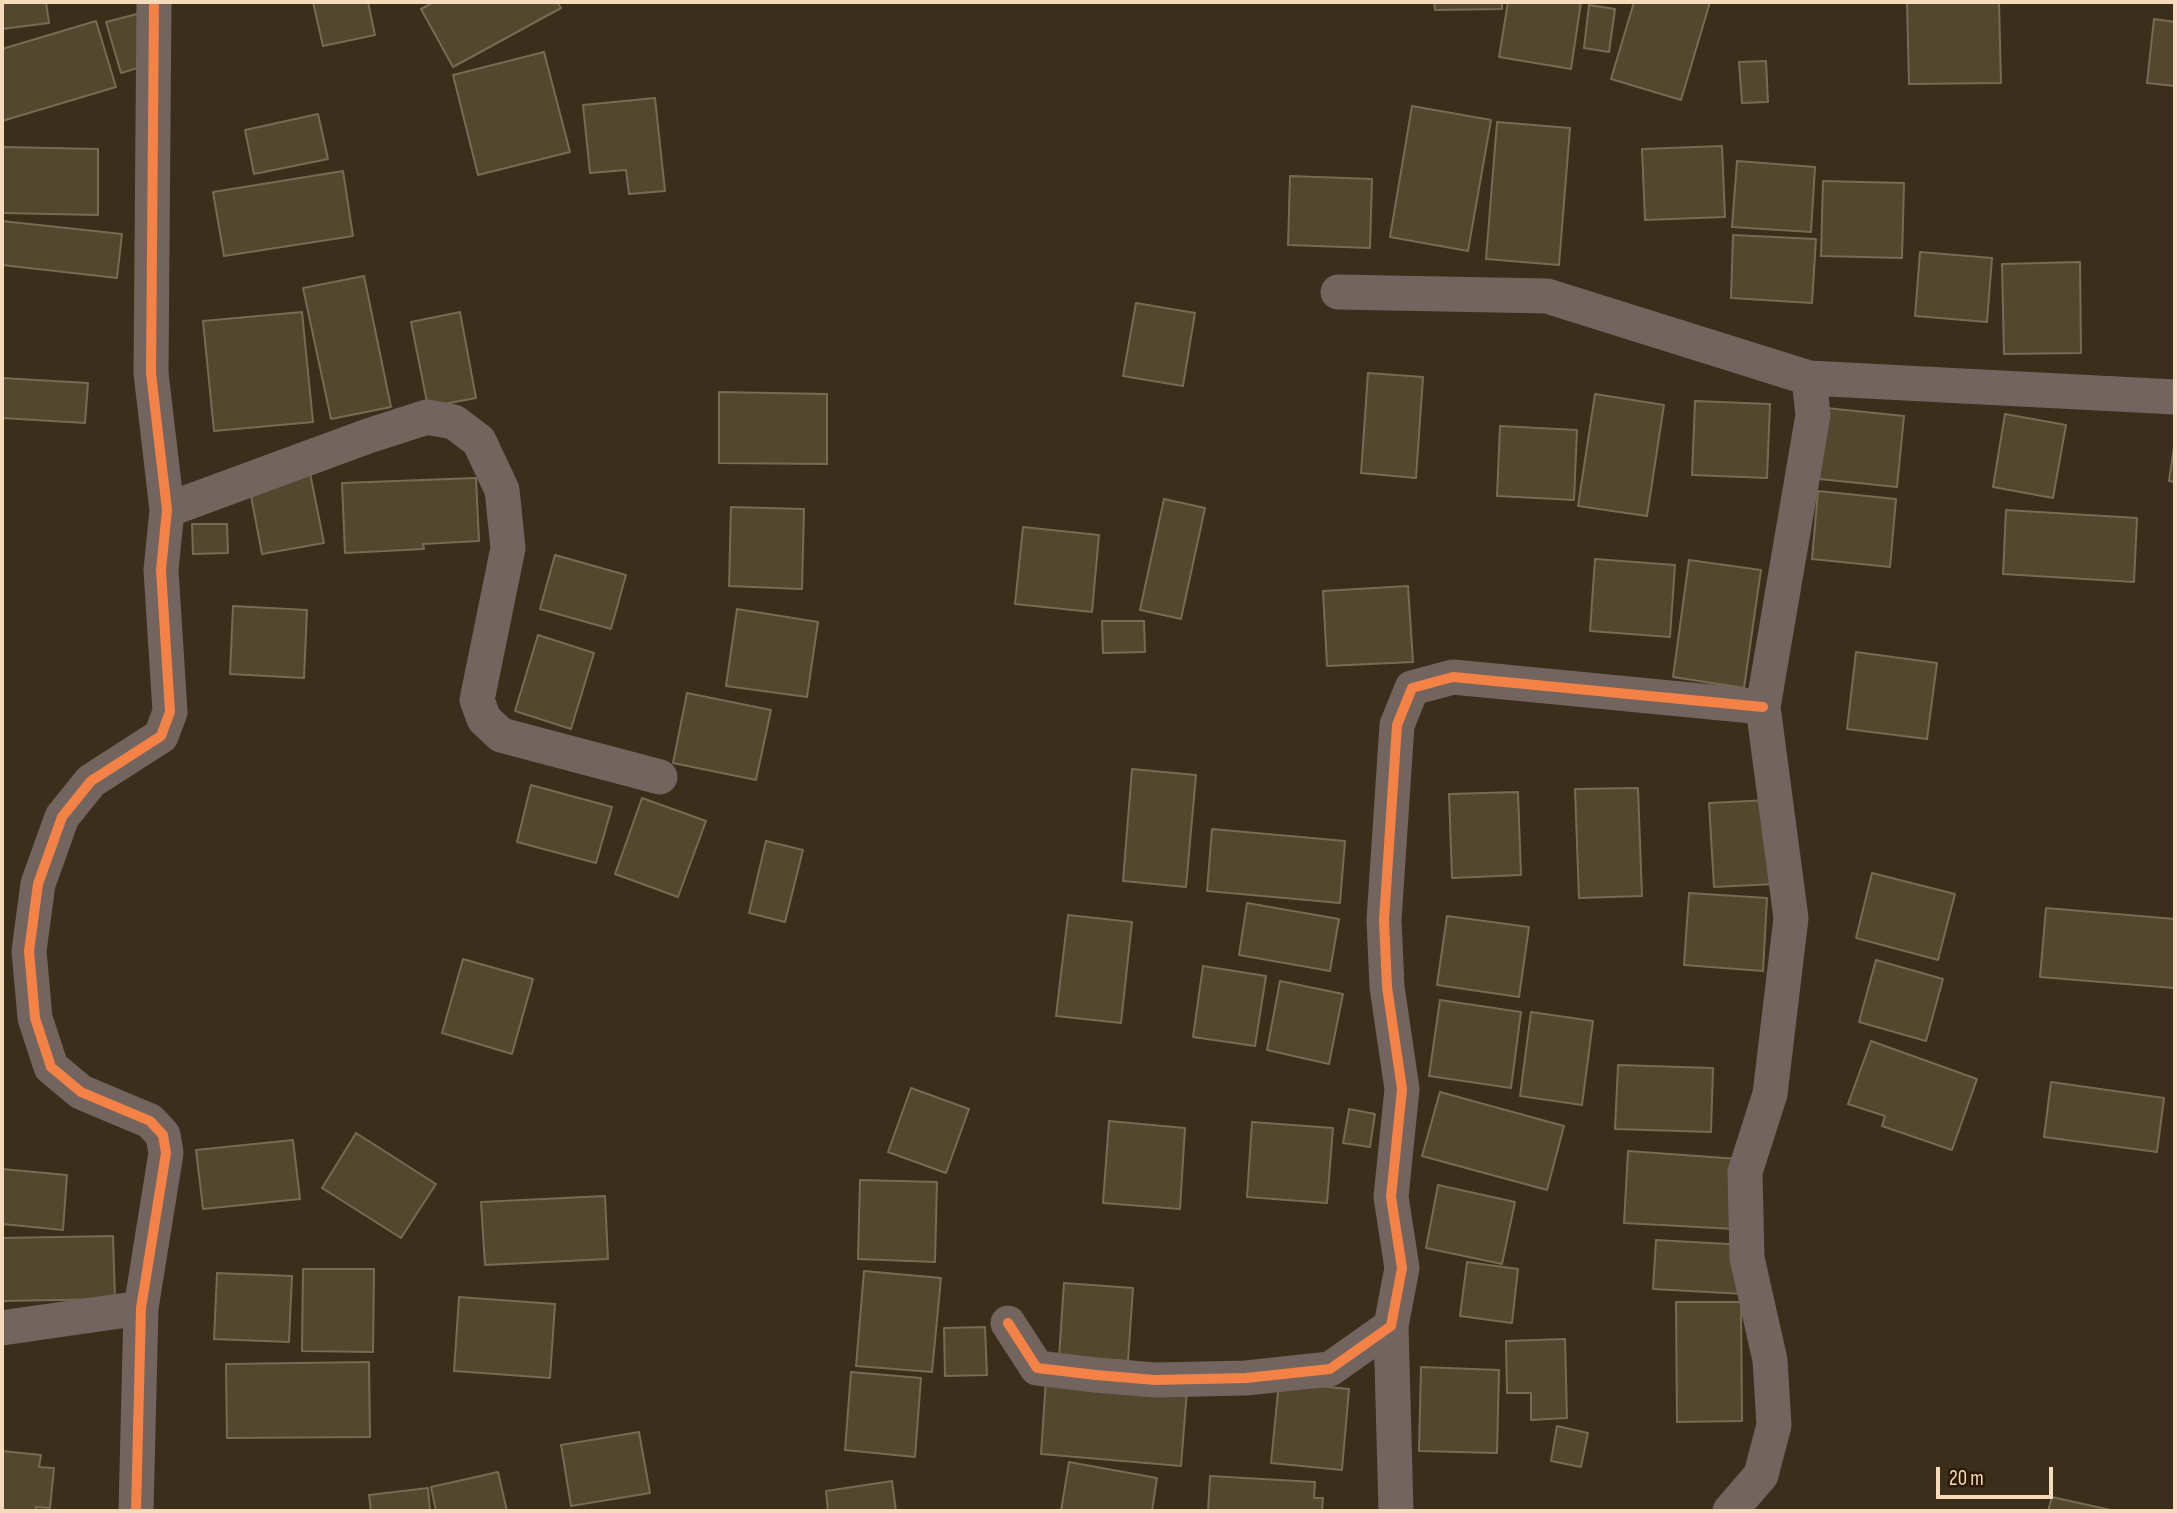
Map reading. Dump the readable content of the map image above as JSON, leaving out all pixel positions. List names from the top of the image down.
{
  "scale_bar": "20 m"
}
